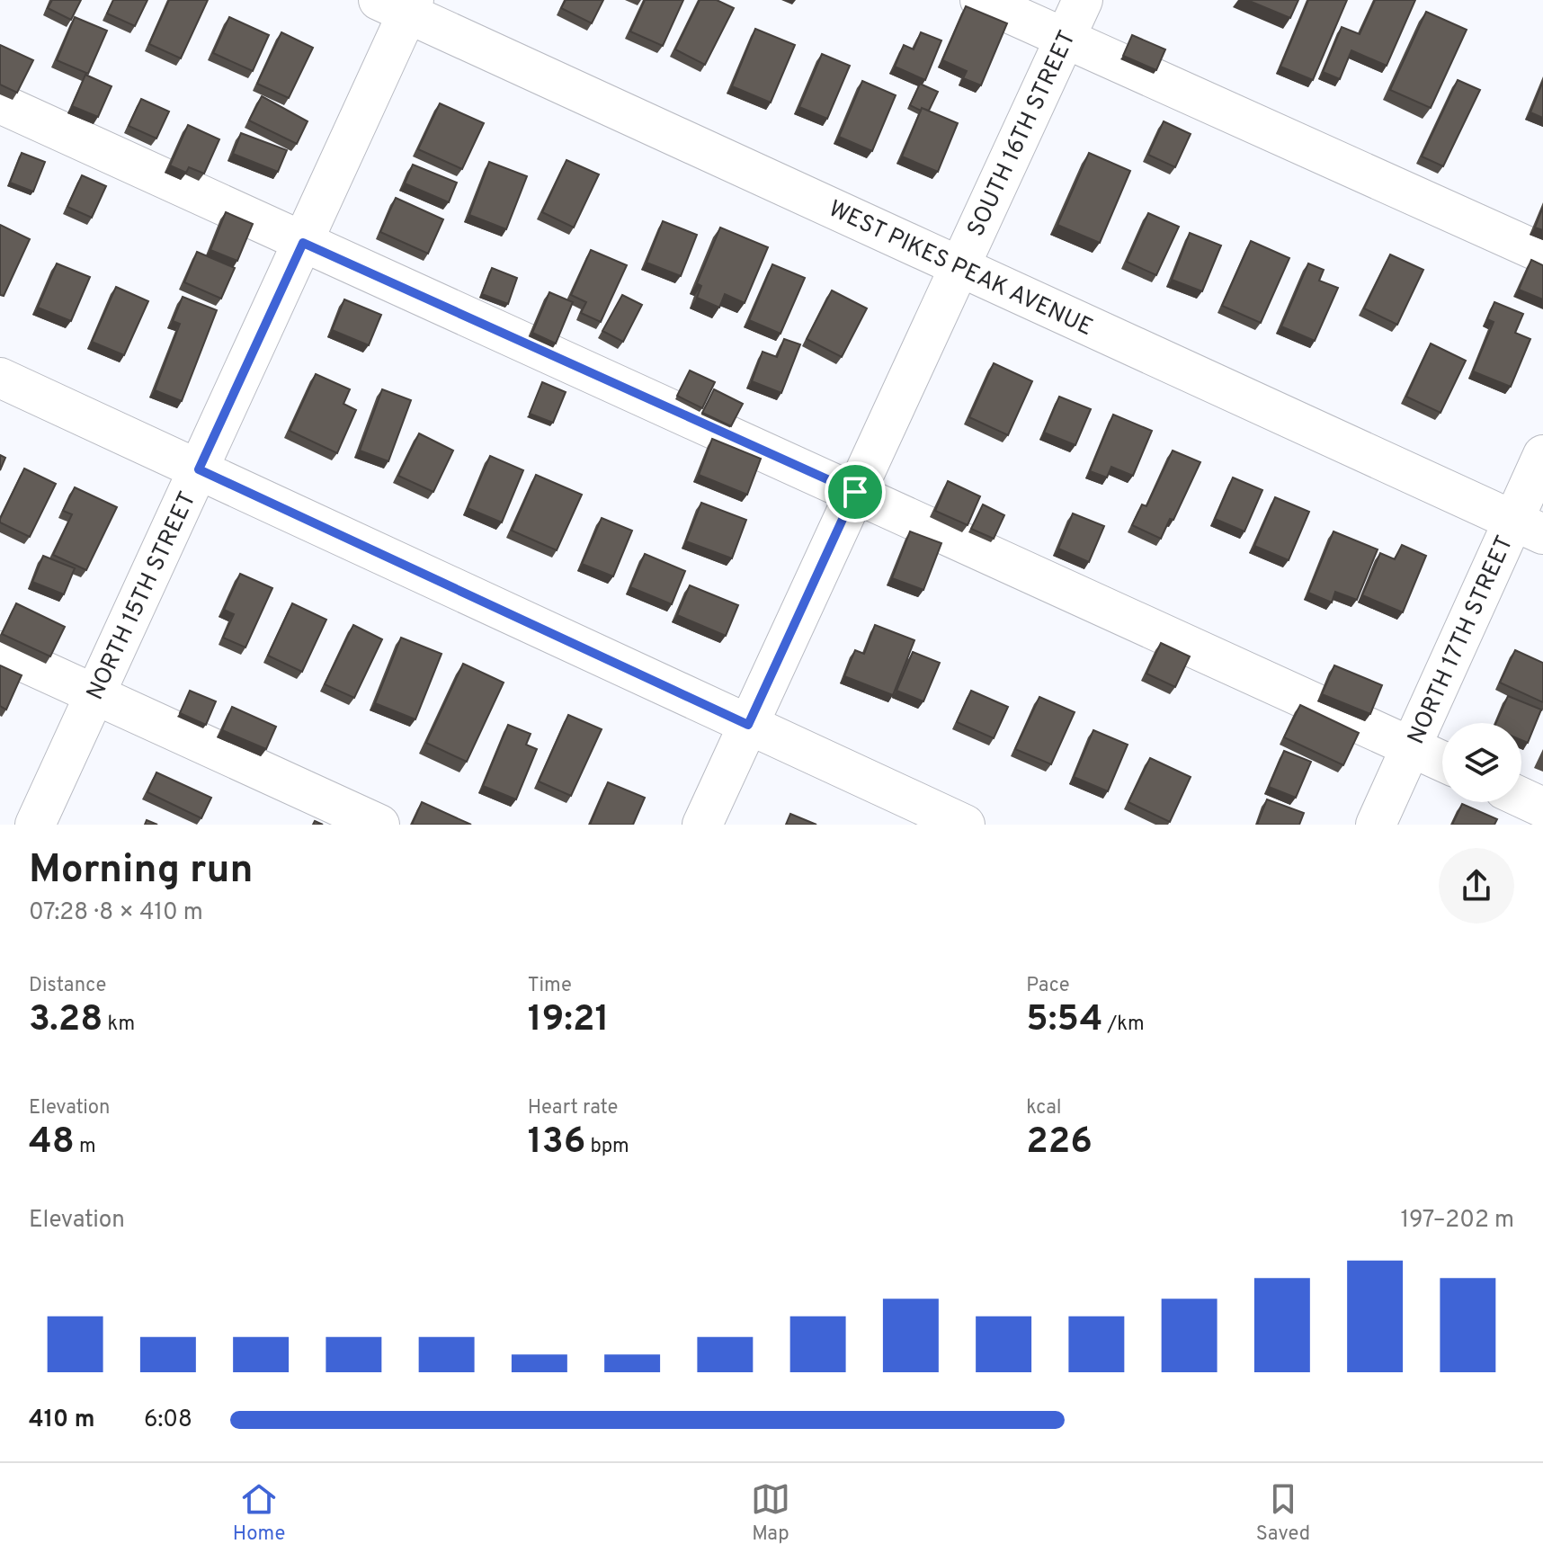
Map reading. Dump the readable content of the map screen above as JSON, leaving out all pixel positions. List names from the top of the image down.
{
  "streets": {
    "street": [
      "SOUTH 16TH STREET",
      "WEST PIKES PEAK AVENUE",
      "NORTH 15TH STREET",
      "NORTH 17TH STREET"
    ]
  },
  "crossings": [
    ["SOUTH 16TH STREET", "WEST PIKES PEAK AVENUE"],
    ["WEST PIKES PEAK AVENUE", "NORTH 15TH STREET"],
    ["WEST PIKES PEAK AVENUE", "NORTH 17TH STREET"]
  ],
  "page": {
    "heading": ["Morning run", "07:28 · 8 × 410 m"],
    "stats": [
      ["Distance", "3.28 km"],
      ["Time", "19:21"],
      ["Pace", "5:54 /km"],
      ["Elevation", "48 m"],
      ["Heart rate", "136 bpm"],
      ["kcal", "226"]
    ],
    "chart": ["Elevation", "197–202 m"],
    "list": [
      {
        "name": "410 m",
        "note": "6:08"
      }
    ],
    "tabs": ["Home", "Map", "Saved"]
  }
}
